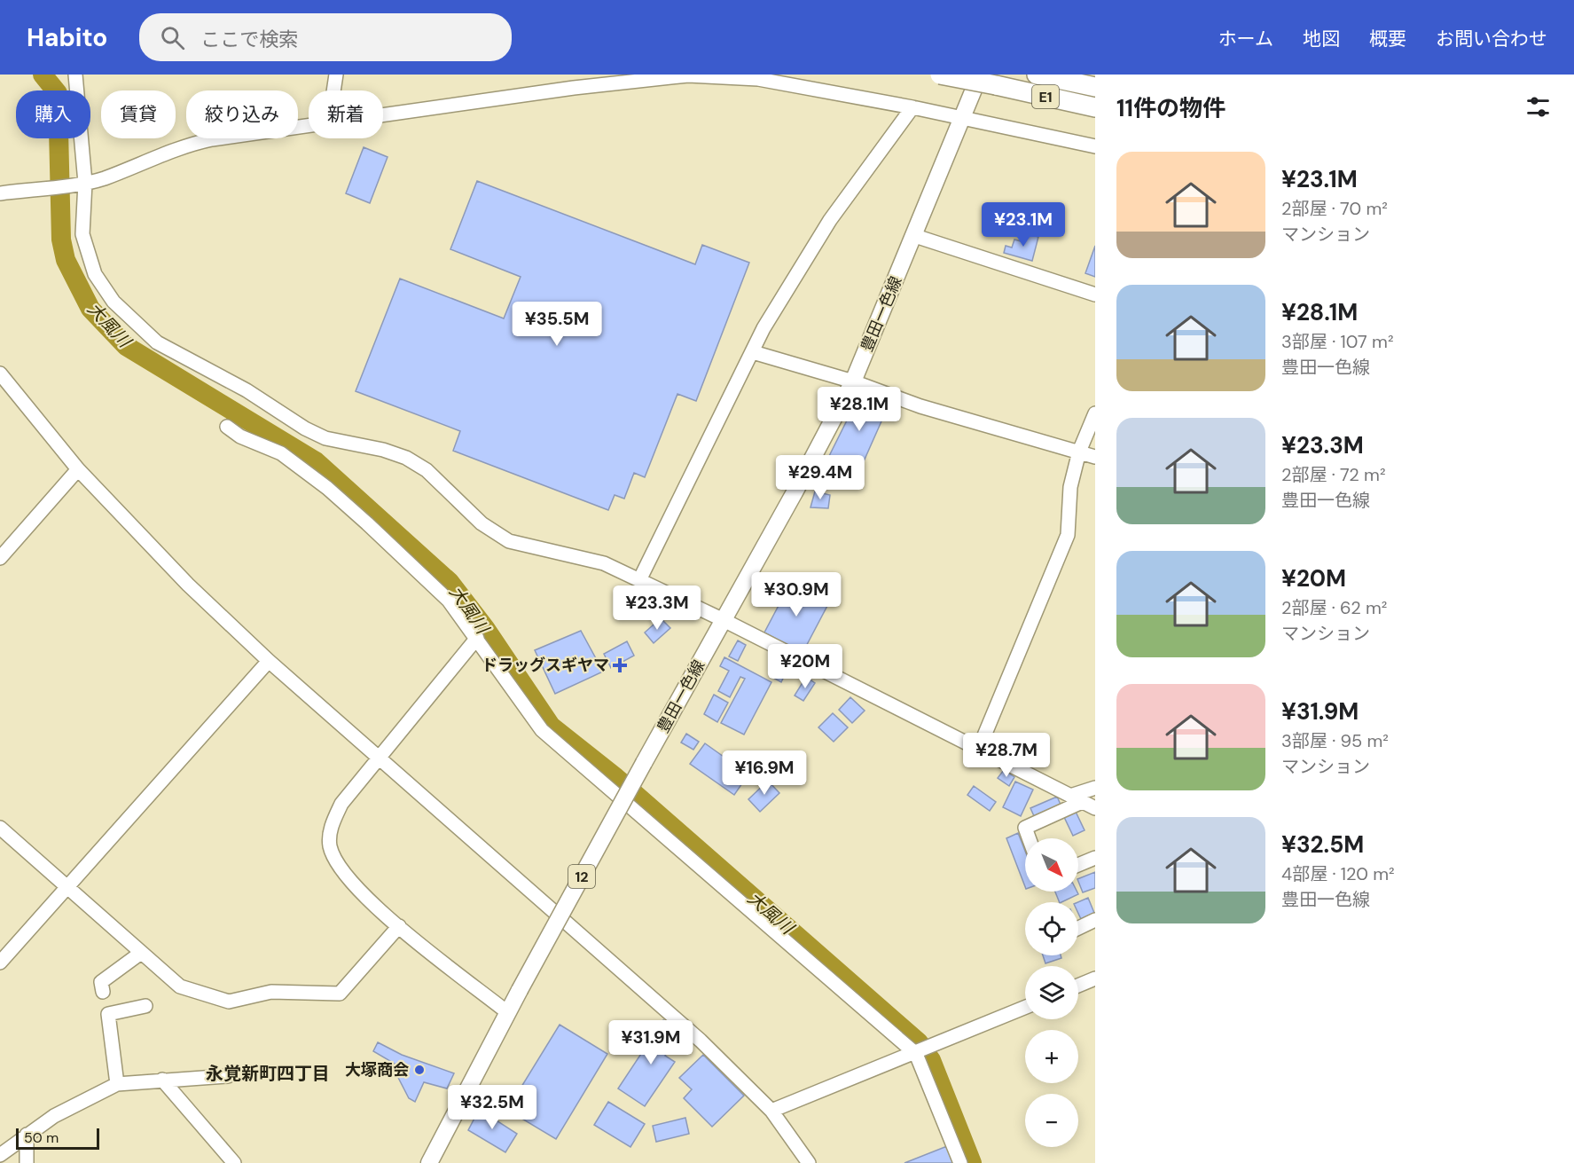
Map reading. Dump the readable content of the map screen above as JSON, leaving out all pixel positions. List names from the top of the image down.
{
  "streets": {
    "highway": ["E1"],
    "main road": ["豊田一色線", "12"]
  },
  "districts": ["永覚新町四丁目"],
  "water": ["大風川"],
  "places": {
    "health": ["ドラッグスギヤマ"],
    "other": ["大塚商会"]
  },
  "scale_bar": "50 m",
  "north": "bottom right",
  "page": {
    "header": "Habito",
    "search": "ここで検索",
    "nav": [
      "ホーム",
      "地図",
      "概要",
      "お問い合わせ"
    ],
    "heading": "11件の物件",
    "chip": [
      "購入",
      "賃貸",
      "絞り込み",
      "新着"
    ],
    "list": [
      {
        "name": "¥23.1M",
        "note": "2部屋 · 70 m² · マンション"
      },
      {
        "name": "¥28.1M",
        "note": "3部屋 · 107 m² · 豊田一色線"
      },
      {
        "name": "¥23.3M",
        "note": "2部屋 · 72 m² · 豊田一色線"
      },
      {
        "name": "¥20M",
        "note": "2部屋 · 62 m² · マンション"
      },
      {
        "name": "¥31.9M",
        "note": "3部屋 · 95 m² · マンション"
      },
      {
        "name": "¥32.5M",
        "note": "4部屋 · 120 m² · 豊田一色線"
      }
    ],
    "price": [
      "¥23.1M",
      "¥35.5M",
      "¥28.1M",
      "¥29.4M",
      "¥30.9M",
      "¥23.3M",
      "¥20M",
      "¥28.7M",
      "¥16.9M",
      "¥31.9M",
      "¥32.5M"
    ],
    "map_buttons": ["+", "−"],
    "scale": "50 m"
  }
}
